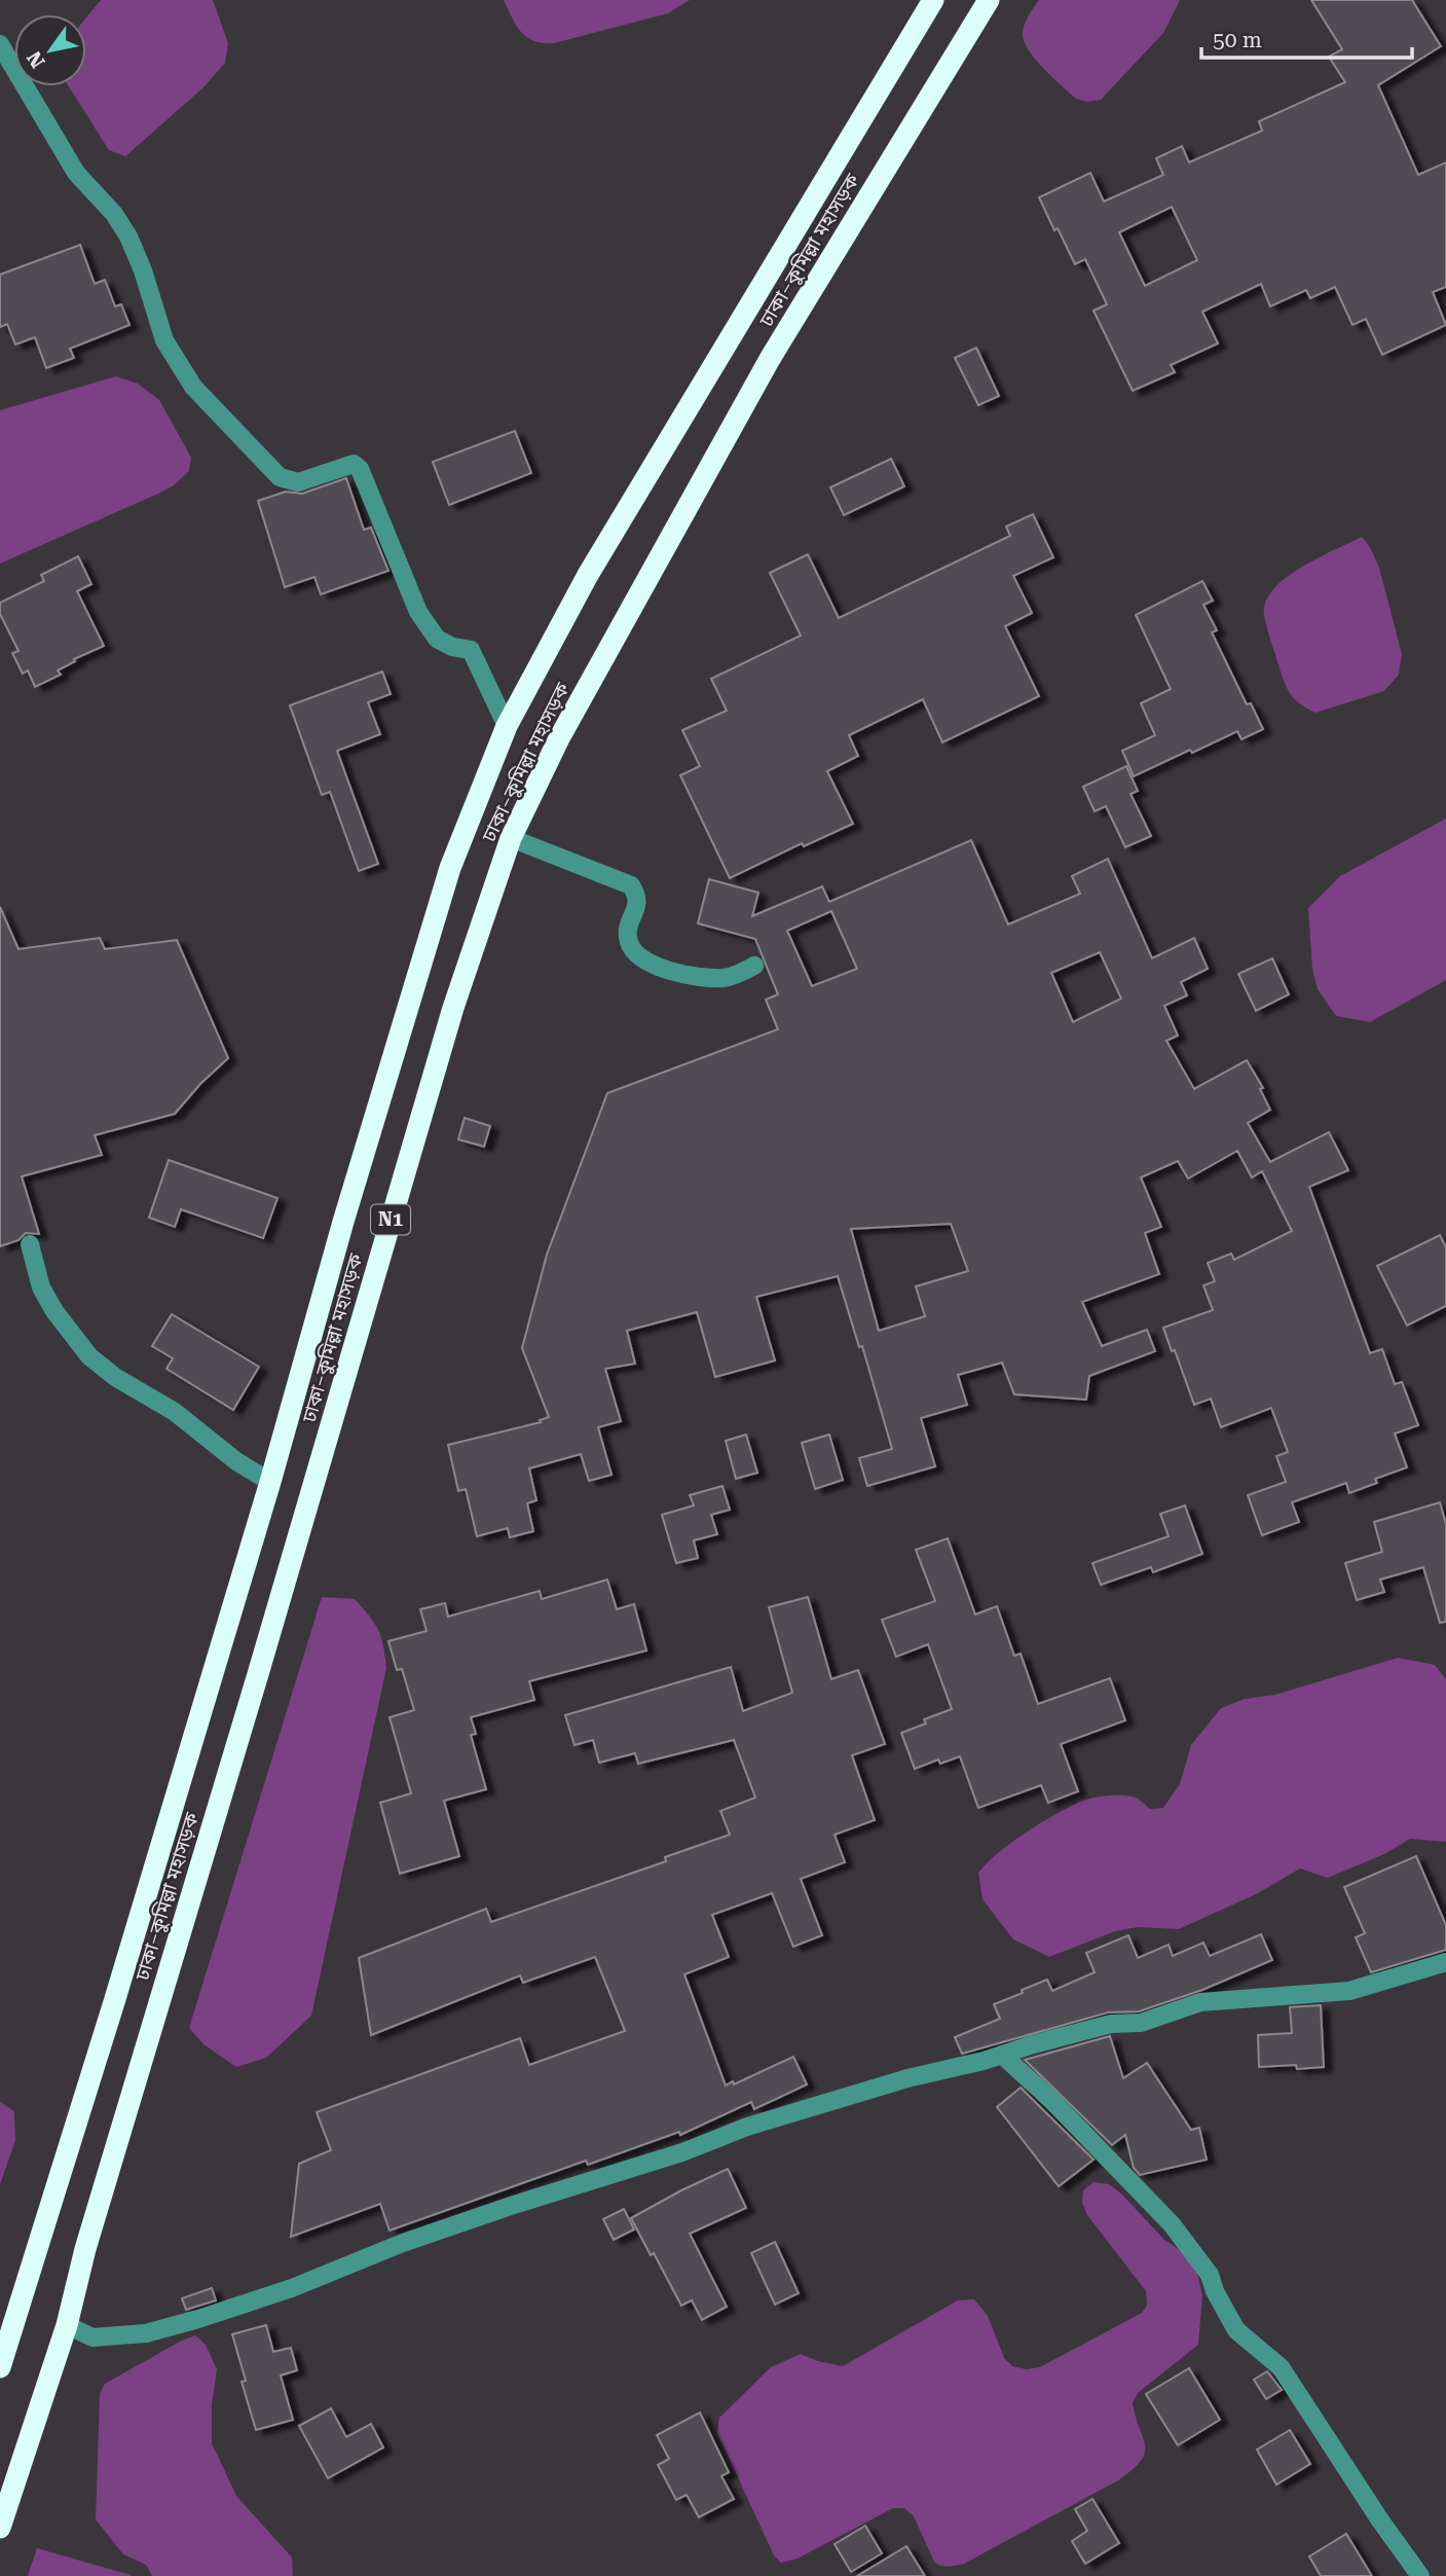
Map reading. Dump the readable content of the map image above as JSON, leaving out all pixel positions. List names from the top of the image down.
{
  "streets": {
    "highway": ["ঢাকা–কুমিল্লা মহাসড়ক", "N1"]
  },
  "scale_bar": "50 m",
  "north": "bottom left"
}
